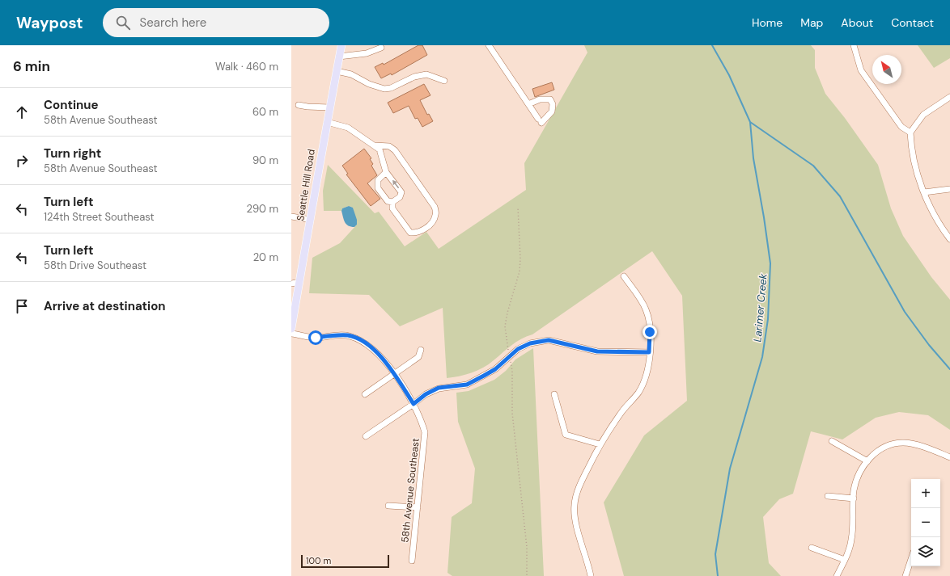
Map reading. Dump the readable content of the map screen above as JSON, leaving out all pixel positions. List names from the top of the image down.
{
  "streets": {
    "main road": ["Seattle Hill Road"],
    "street": ["58th Avenue Southeast"]
  },
  "water": ["Larimer Creek"],
  "scale_bar": "100 m",
  "north": "top left",
  "page": {
    "header": "Waypost",
    "search": "Search here",
    "nav": [
      "Home",
      "Map",
      "About",
      "Contact"
    ],
    "heading": ["6 min", "Walk · 460 m"],
    "list": [
      ["Continue", "58th Avenue Southeast", "60 m"],
      ["Turn right", "58th Avenue Southeast", "90 m"],
      ["Turn left", "124th Street Southeast", "290 m"],
      ["Turn left", "58th Drive Southeast", "20 m"],
      "Arrive at destination"
    ],
    "map_buttons": ["+", "−"],
    "scale": "100 m"
  }
}
